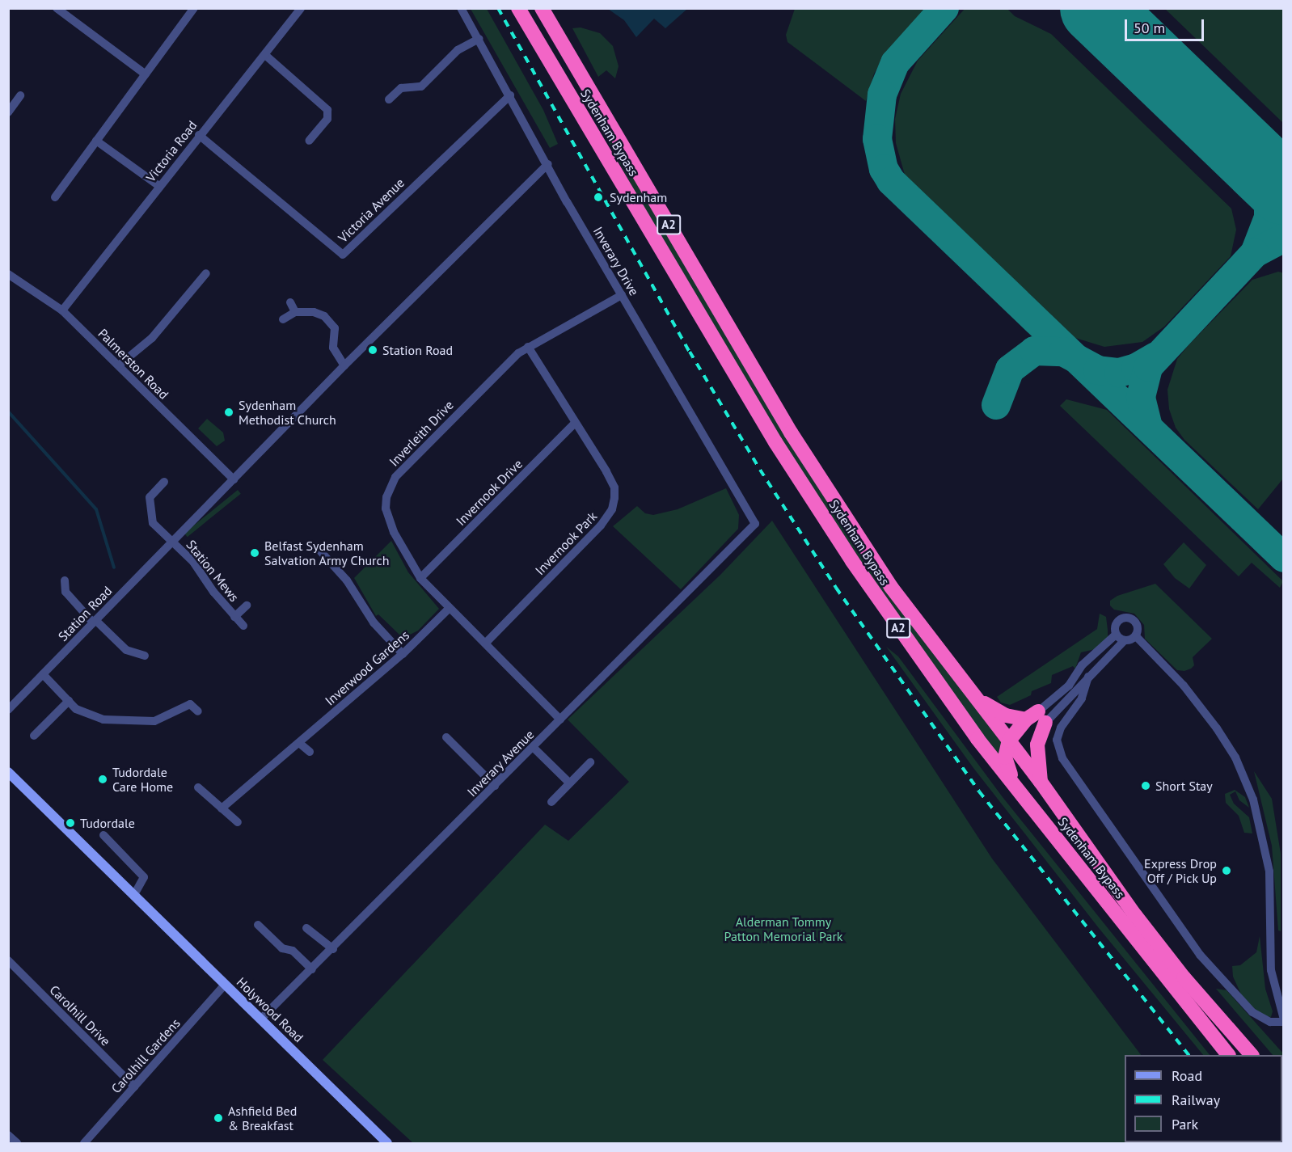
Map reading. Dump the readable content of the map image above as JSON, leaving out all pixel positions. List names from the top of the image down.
{
  "streets": {
    "highway": ["Sydenham Bypass", "A2"],
    "main road": ["Holywood Road"],
    "street": [
      "Victoria Road",
      "Victoria Avenue",
      "Inverary Drive",
      "Palmerston Road",
      "Inverleith Drive",
      "Invernook Drive",
      "Invernook Park",
      "Station Mews",
      "Station Road",
      "Inverwood Gardens",
      "Inverary Avenue",
      "Carolhill Drive",
      "Carolhill Gardens"
    ]
  },
  "crossings": [
    ["Victoria Road", "Victoria Avenue"],
    ["Victoria Road", "Palmerston Road"],
    ["Victoria Avenue", "Inverary Drive"],
    ["Inverary Drive", "Inverleith Drive"],
    ["Inverary Drive", "Station Road"],
    ["Inverary Drive", "Inverary Avenue"],
    ["Palmerston Road", "Station Road"],
    ["Inverleith Drive", "Invernook Drive"],
    ["Inverleith Drive", "Invernook Park"],
    ["Inverleith Drive", "Inverwood Gardens"],
    ["Inverleith Drive", "Inverary Avenue"],
    ["Invernook Drive", "Invernook Park"],
    ["Station Mews", "Station Road"],
    ["Inverary Avenue", "Holywood Road"],
    ["Holywood Road", "Carolhill Gardens"],
    ["Carolhill Drive", "Carolhill Gardens"]
  ],
  "parks": ["Alderman Tommy Patton Memorial Park"],
  "places": [
    "Sydenham",
    "Station Road",
    "Sydenham Methodist Church",
    "Belfast Sydenham Salvation Army Church",
    "Tudordale Care Home",
    "Short Stay",
    "Tudordale",
    "Express Drop Off / Pick Up",
    "Ashfield Bed & Breakfast"
  ],
  "legend": ["Road", "Railway", "Park"],
  "scale_bar": "50 m"
}
